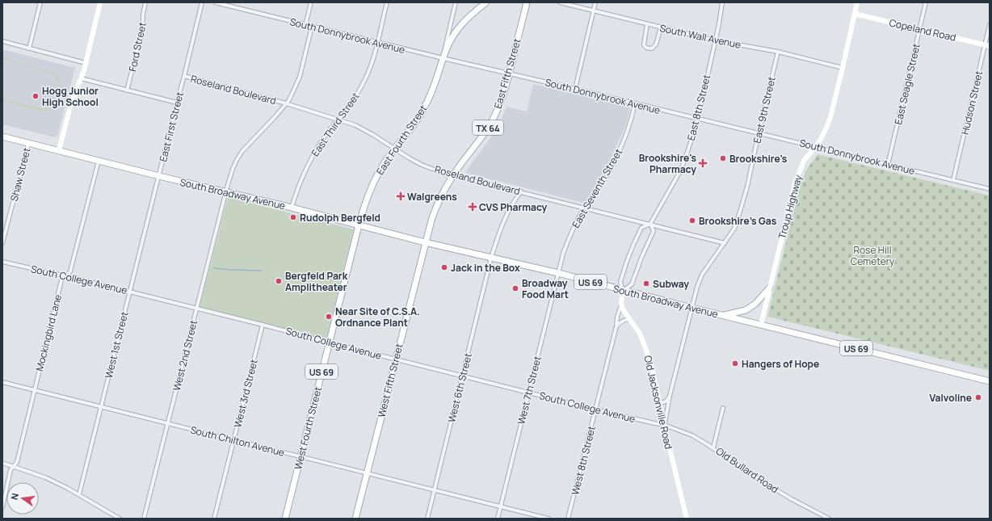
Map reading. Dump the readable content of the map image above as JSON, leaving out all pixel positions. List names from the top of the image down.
{
  "streets": {
    "main road": [
      "Copeland Road",
      "East Fifth Street",
      "TX 64",
      "East Fourth Street",
      "South Broadway Avenue",
      "Troup Highway",
      "US 69",
      "West Fifth Street",
      "Old Jacksonville Road",
      "West Fourth Street"
    ],
    "street": [
      "South Donnybrook Avenue",
      "South Wall Avenue",
      "Ford Street",
      "East Seagle Street",
      "Roseland Boulevard",
      "Hudson Street",
      "East 8th Street",
      "East 9th Street",
      "East Third Street",
      "East First Street",
      "Shaw Street",
      "East Seventh Street",
      "South College Avenue",
      "Mockingbird Lane",
      "West 1st Street",
      "West 2nd Street",
      "West 6th Street",
      "West 7th Street",
      "West 3rd Street",
      "South Chilton Avenue",
      "West 8th Street",
      "Old Bullard Road"
    ]
  },
  "crossings": [
    ["Copeland Road", "East Seagle Street"],
    ["Copeland Road", "Hudson Street"],
    ["Copeland Road", "Troup Highway"],
    ["South Donnybrook Avenue", "East Fifth Street"],
    ["South Donnybrook Avenue", "East Seagle Street"],
    ["South Donnybrook Avenue", "Hudson Street"],
    ["South Donnybrook Avenue", "East 8th Street"],
    ["South Donnybrook Avenue", "East 9th Street"],
    ["South Donnybrook Avenue", "East Third Street"],
    ["South Donnybrook Avenue", "East Fourth Street"],
    ["South Donnybrook Avenue", "East Seventh Street"],
    ["South Donnybrook Avenue", "Troup Highway"],
    ["South Donnybrook Avenue", "West 2nd Street"],
    ["South Wall Avenue", "East 8th Street"],
    ["South Wall Avenue", "East 9th Street"],
    ["South Wall Avenue", "Troup Highway"],
    ["East Fifth Street", "Roseland Boulevard"],
    ["East Fifth Street", "South Broadway Avenue"],
    ["East Fifth Street", "West Fifth Street"],
    ["Roseland Boulevard", "East 8th Street"],
    ["Roseland Boulevard", "East 9th Street"],
    ["Roseland Boulevard", "East Third Street"],
    ["Roseland Boulevard", "East First Street"],
    ["Roseland Boulevard", "East Fourth Street"],
    ["Roseland Boulevard", "East Seventh Street"],
    ["Roseland Boulevard", "West 2nd Street"],
    ["Roseland Boulevard", "West 6th Street"],
    ["East 8th Street", "South Broadway Avenue"],
    ["East 9th Street", "South Broadway Avenue"],
    ["East 9th Street", "South College Avenue"],
    ["East 9th Street", "Old Jacksonville Road"],
    ["East 9th Street", "Old Bullard Road"],
    ["East Third Street", "South Broadway Avenue"],
    ["East First Street", "South Broadway Avenue"],
    ["East First Street", "West 1st Street"],
    ["East Fourth Street", "South Broadway Avenue"],
    ["East Fourth Street", "West Fourth Street"],
    ["Shaw Street", "South Broadway Avenue"],
    ["East Seventh Street", "South Broadway Avenue"],
    ["East Seventh Street", "West 7th Street"],
    ["South Broadway Avenue", "Troup Highway"],
    ["South Broadway Avenue", "Mockingbird Lane"],
    ["South Broadway Avenue", "West 1st Street"],
    ["South Broadway Avenue", "West 2nd Street"],
    ["South Broadway Avenue", "West Fifth Street"],
    ["South Broadway Avenue", "West 6th Street"],
    ["South Broadway Avenue", "West 7th Street"],
    ["South Broadway Avenue", "West Fourth Street"],
    ["South College Avenue", "Mockingbird Lane"],
    ["South College Avenue", "West 1st Street"],
    ["South College Avenue", "West 2nd Street"],
    ["South College Avenue", "West Fifth Street"],
    ["South College Avenue", "West 6th Street"],
    ["South College Avenue", "West 7th Street"],
    ["South College Avenue", "West 3rd Street"],
    ["South College Avenue", "Old Jacksonville Road"],
    ["South College Avenue", "West Fourth Street"],
    ["South College Avenue", "West 8th Street"],
    ["South College Avenue", "Old Bullard Road"],
    ["Mockingbird Lane", "South Chilton Avenue"],
    ["West 1st Street", "South Chilton Avenue"],
    ["West 2nd Street", "South Chilton Avenue"],
    ["West Fifth Street", "South Chilton Avenue"],
    ["West 6th Street", "South Chilton Avenue"],
    ["West 7th Street", "South Chilton Avenue"],
    ["West 3rd Street", "South Chilton Avenue"],
    ["Old Jacksonville Road", "West 8th Street"],
    ["Old Jacksonville Road", "Old Bullard Road"],
    ["West Fourth Street", "South Chilton Avenue"]
  ],
  "parks": ["Rose Hill Cemetery"],
  "places": {
    "other": [
      "Hogg Junior High School",
      "Brookshire's",
      "Rudolph Bergfeld",
      "Brookshire's Gas",
      "Jack in the Box",
      "Bergfeld Park Amplitheater",
      "Subway",
      "Broadway Food Mart",
      "Near Site of C.S.A. Ordnance Plant",
      "Hangers of Hope",
      "Valvoline"
    ],
    "health": ["Brookshire's Pharmacy", "Walgreens", "CVS Pharmacy"]
  },
  "north": "left"
}
